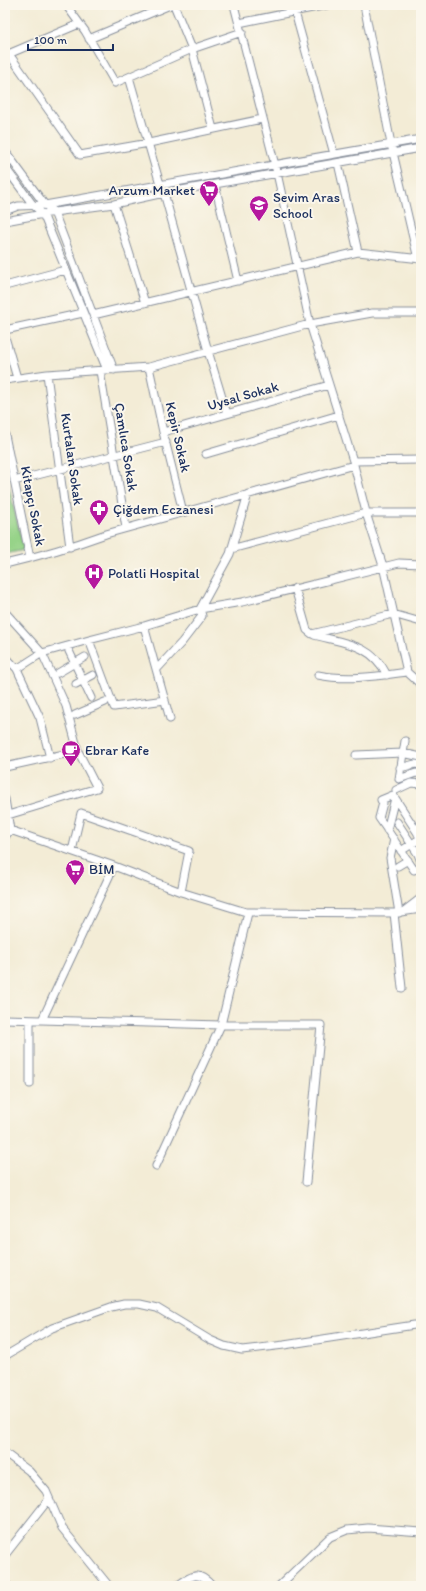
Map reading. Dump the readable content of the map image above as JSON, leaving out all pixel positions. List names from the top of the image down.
{
  "streets": {
    "street": [
      "Uysal Sokak",
      "Kepir Sokak",
      "Çamlıca Sokak",
      "Kurtalan Sokak",
      "Kitapçı Sokak"
    ]
  },
  "crossings": [
    ["Uysal Sokak", "Kepir Sokak"]
  ],
  "places": {
    "supermarket": ["Arzum Market", "BİM"],
    "school or university": ["Sevim Aras School"],
    "pharmacy": ["Çiğdem Eczanesi"],
    "hospital": ["Polatli Hospital"],
    "cafe": ["Ebrar Kafe"]
  },
  "scale_bar": "100 m"
}
